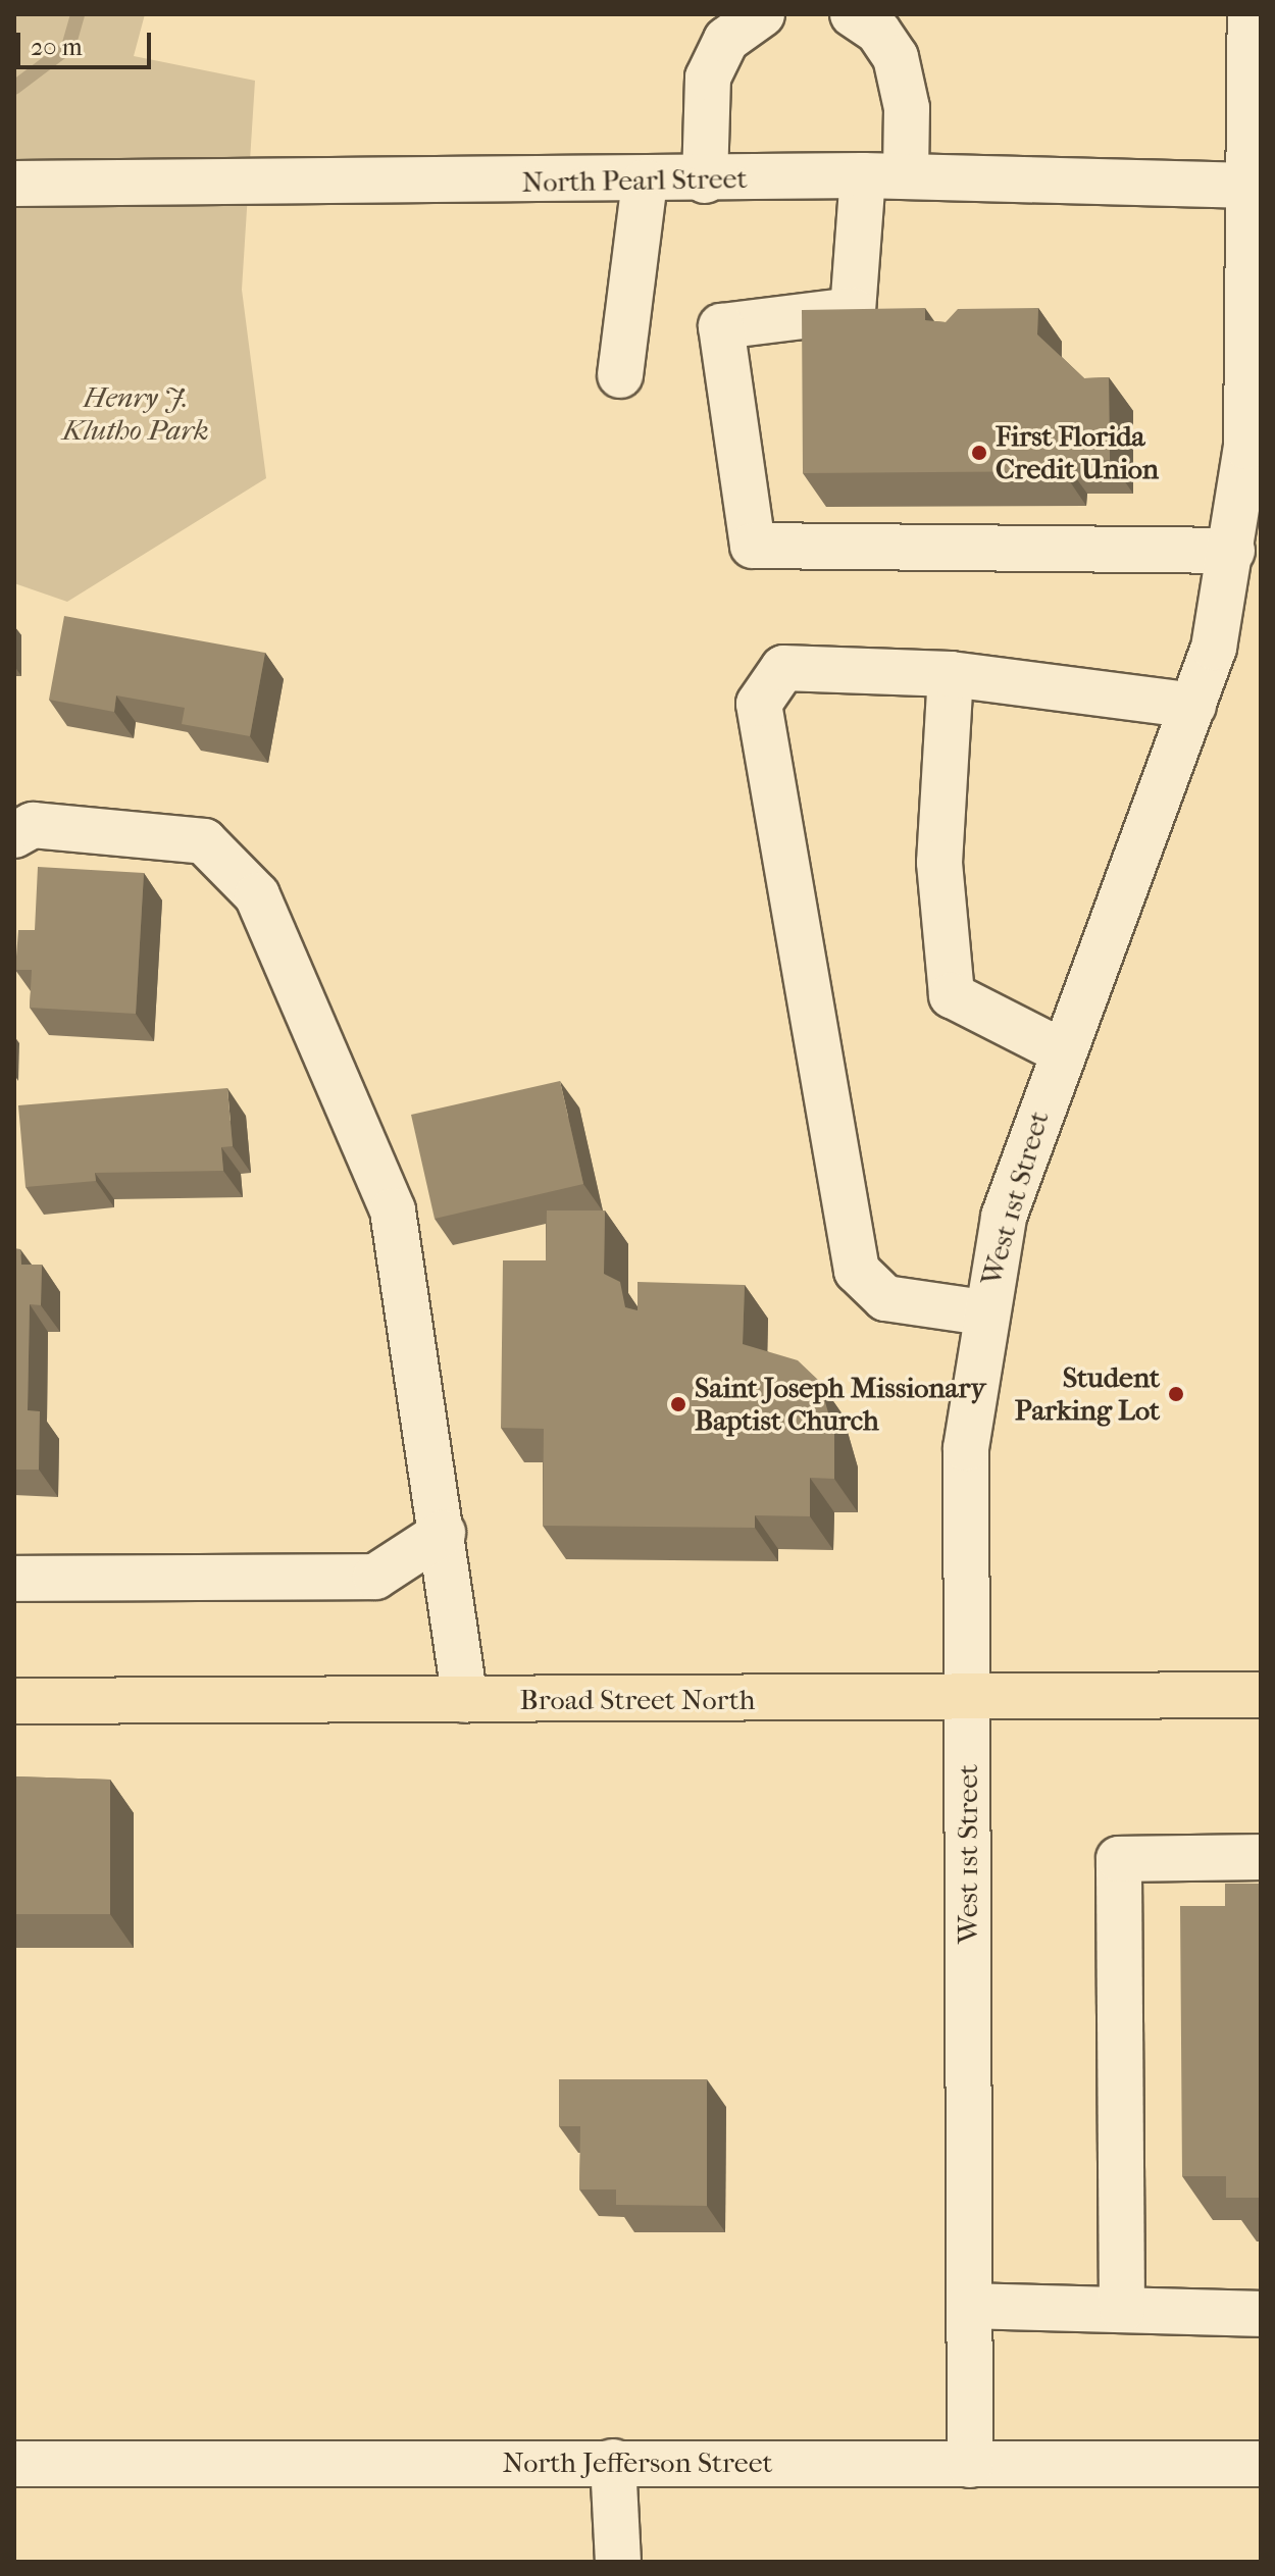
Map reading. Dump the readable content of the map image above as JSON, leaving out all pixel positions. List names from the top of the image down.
{
  "streets": {
    "main road": ["Broad Street North"],
    "street": ["North Pearl Street", "West 1st Street", "North Jefferson Street"]
  },
  "crossings": [
    ["North Pearl Street", "West 1st Street"],
    ["West 1st Street", "Broad Street North"],
    ["West 1st Street", "North Jefferson Street"]
  ],
  "parks": ["Henry J. Klutho Park"],
  "places": ["First Florida Credit Union", "Student Parking Lot", "Saint Joseph Missionary Baptist Church"],
  "scale_bar": "20 m"
}
